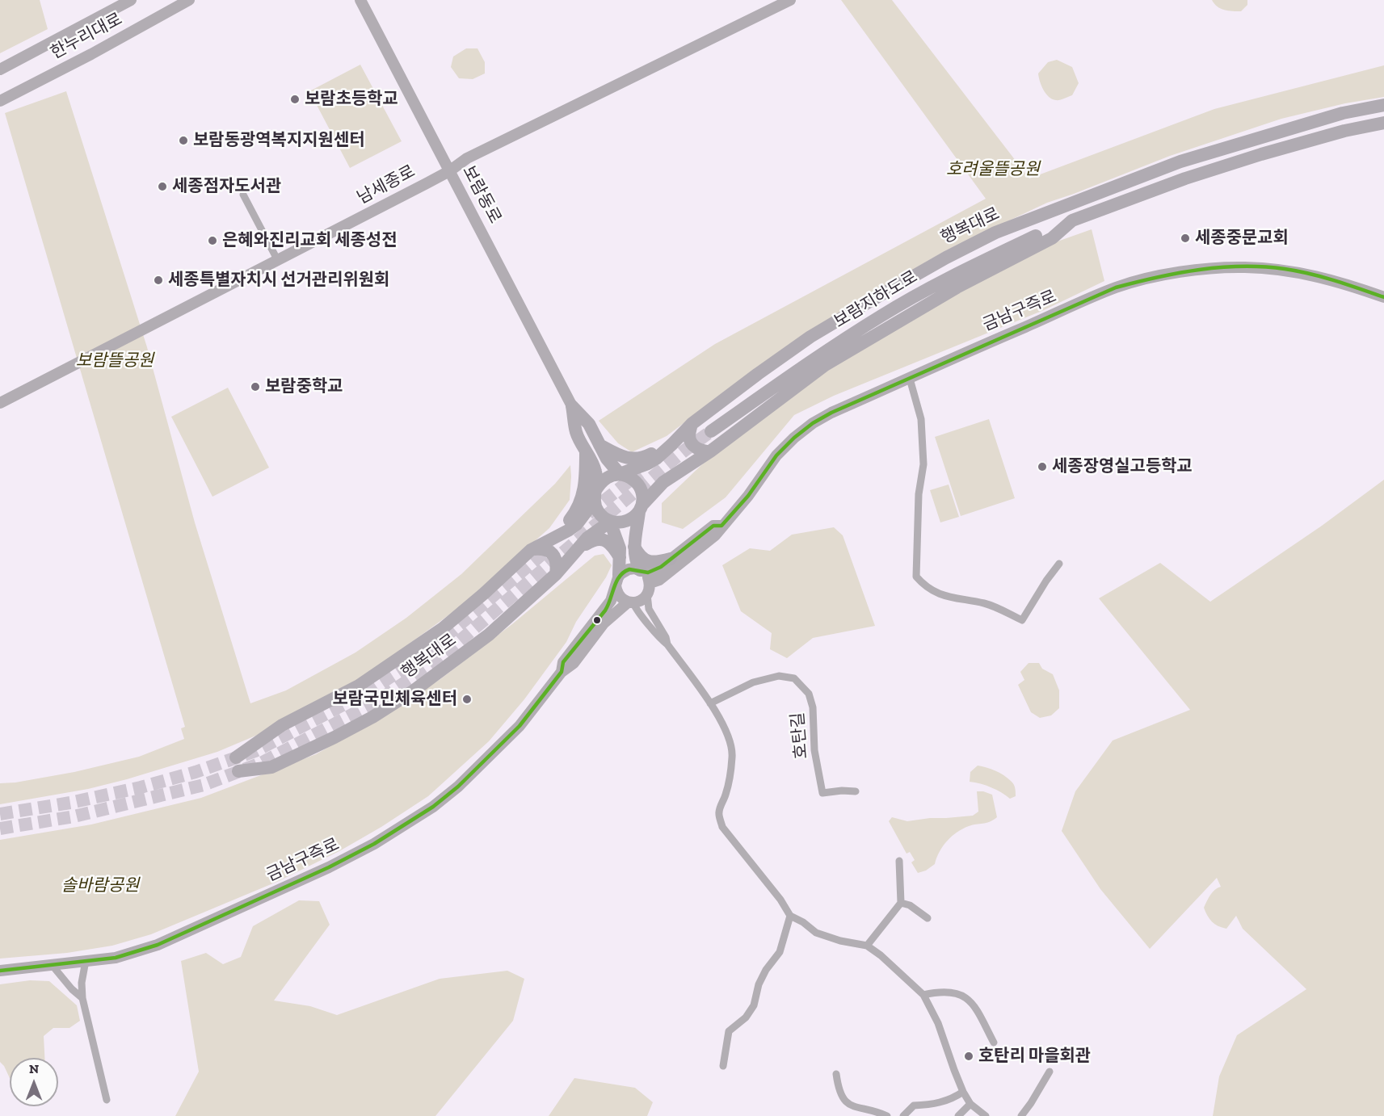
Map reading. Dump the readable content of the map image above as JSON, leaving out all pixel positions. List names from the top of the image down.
{
  "streets": {
    "highway": ["행복대로", "보람지하도로"],
    "main road": [
      "한누리대로",
      "남세종로",
      "보람동로",
      "금남구즉로"
    ],
    "street": ["호탄길"]
  },
  "crossings": [
    ["남세종로", "보람동로"],
    ["행복대로", "보람지하도로"]
  ],
  "parks": ["호려울뜰공원", "보람뜰공원", "솔바람공원"],
  "places": [
    "보람초등학교",
    "보람동광역복지지원센터",
    "세종점자도서관",
    "세종중문교회",
    "은혜와진리교회 세종성전",
    "세종특별자치시 선거관리위원회",
    "보람중학교",
    "세종장영실고등학교",
    "보람국민체육센터",
    "호탄리 마을회관"
  ],
  "north": "top"
}
